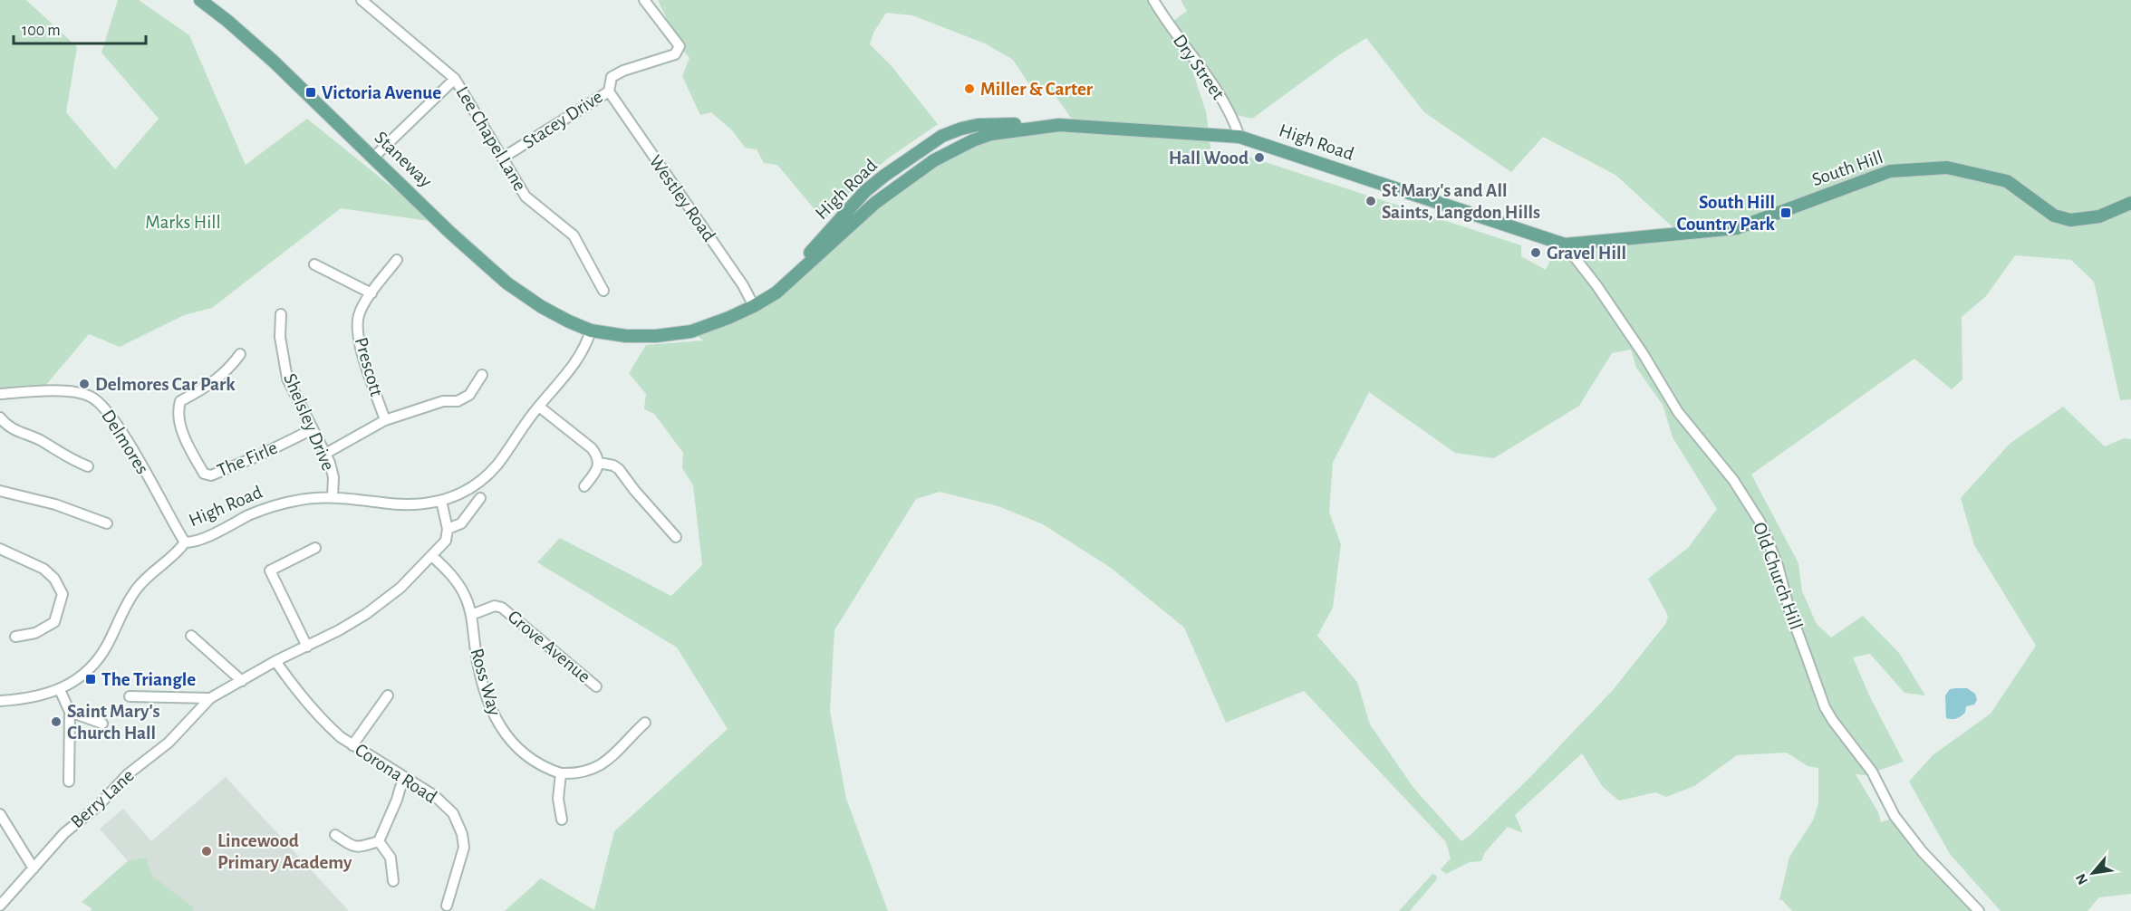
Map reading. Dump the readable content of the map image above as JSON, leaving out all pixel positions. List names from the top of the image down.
{
  "streets": {
    "main road": ["High Road", "Staneway", "South Hill"],
    "street": [
      "Dry Street",
      "Stacey Drive",
      "Lee Chapel Lane",
      "Westley Road",
      "Prescott",
      "Shelsley Drive",
      "Delmores",
      "The Firle",
      "Old Church Hill",
      "Grove Avenue",
      "Ross Way",
      "Corona Road",
      "Berry Lane"
    ]
  },
  "crossings": [
    ["Dry Street", "High Road"],
    ["Stacey Drive", "Lee Chapel Lane"],
    ["Stacey Drive", "Westley Road"],
    ["High Road", "Staneway"],
    ["High Road", "South Hill"],
    ["High Road", "Westley Road"],
    ["High Road", "Shelsley Drive"],
    ["High Road", "Delmores"],
    ["High Road", "Old Church Hill"],
    ["South Hill", "Old Church Hill"],
    ["Shelsley Drive", "The Firle"],
    ["Grove Avenue", "Ross Way"]
  ],
  "parks": ["Marks Hill"],
  "places": {
    "other": [
      "Miller & Carter",
      "Hall Wood",
      "St Mary's and All Saints, Langdon Hills",
      "Gravel Hill",
      "Delmores Car Park",
      "Saint Mary's Church Hall",
      "Lincewood Primary Academy"
    ],
    "transit": ["Victoria Avenue", "South Hill Country Park", "The Triangle"]
  },
  "scale_bar": "100 m",
  "north": "bottom left"
}
